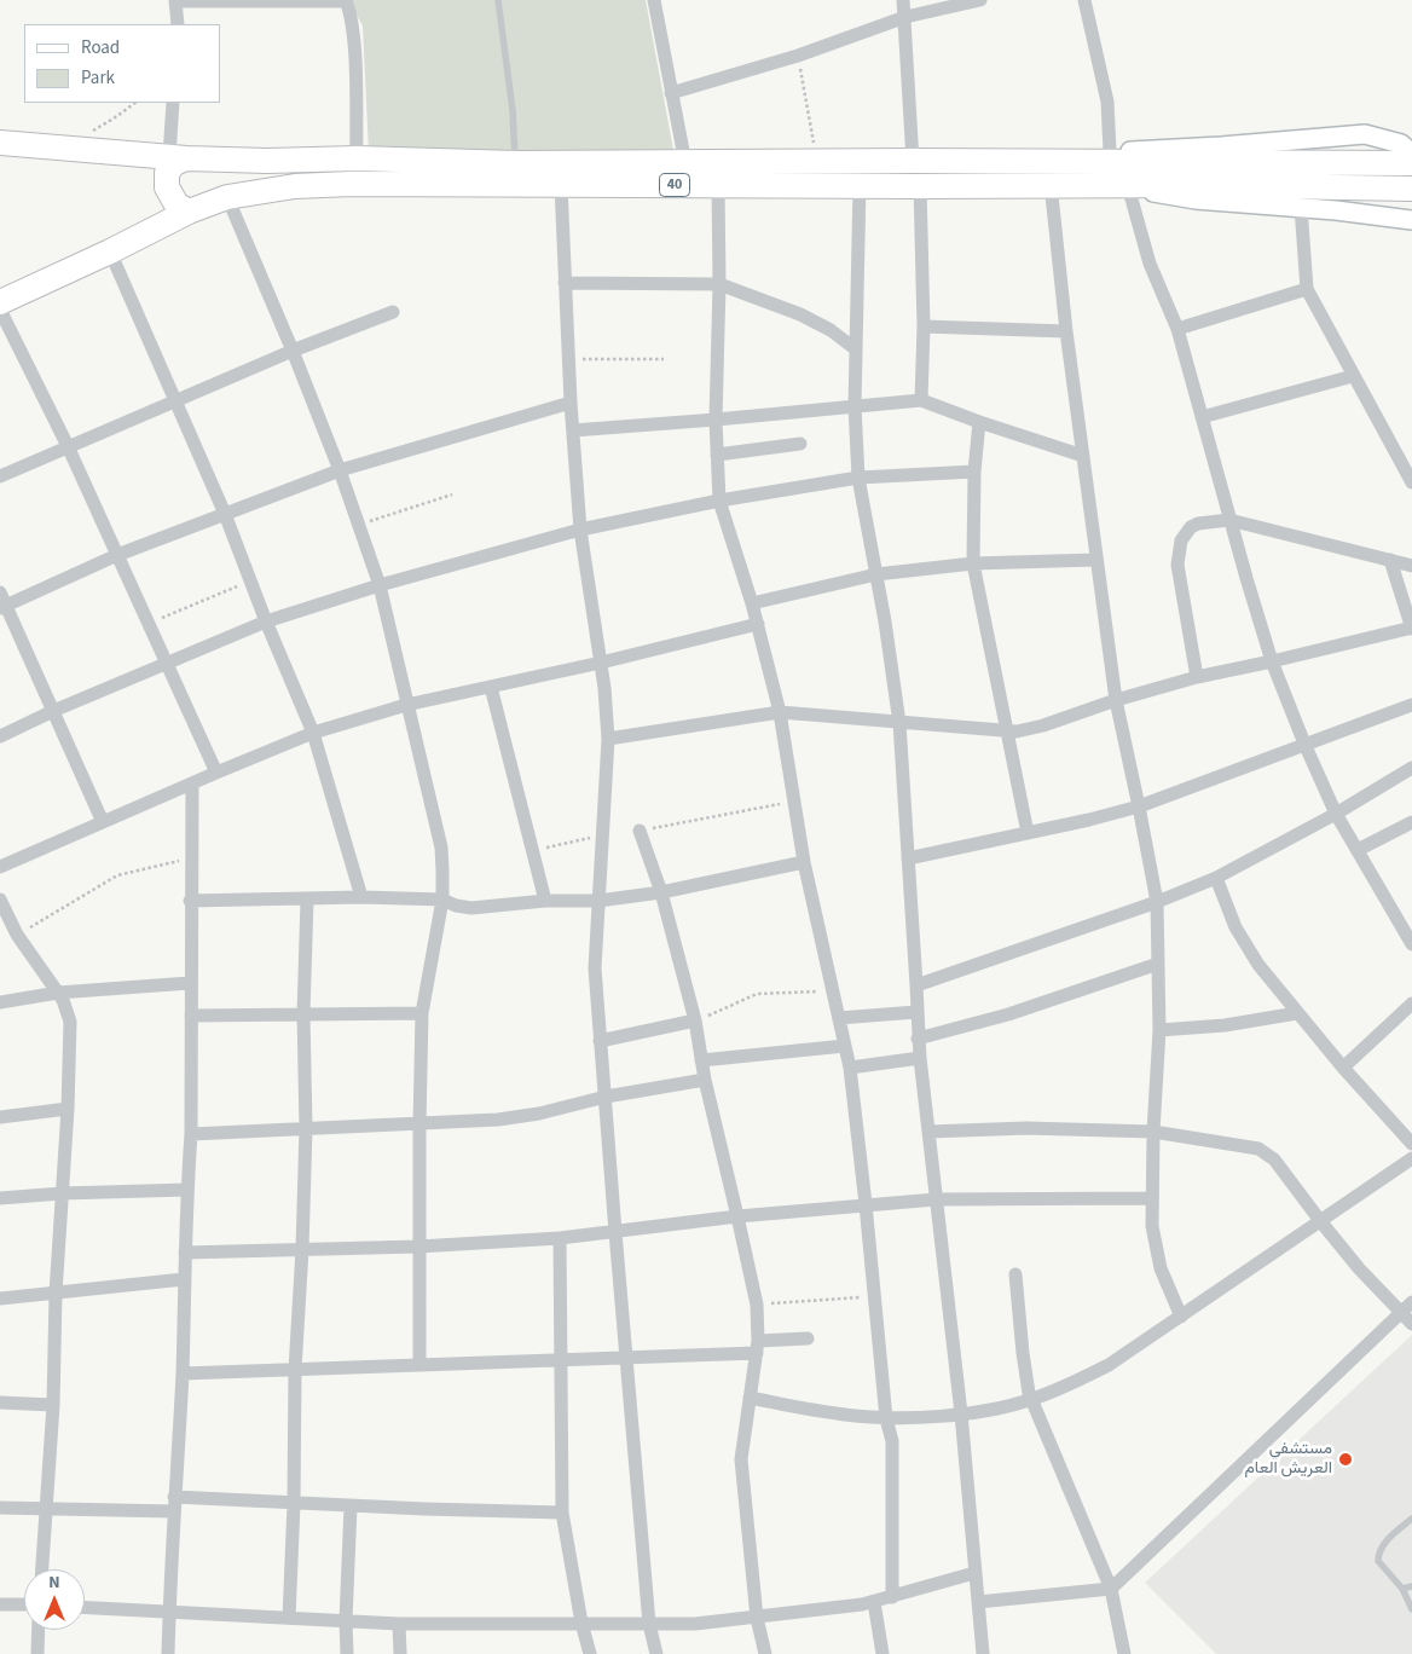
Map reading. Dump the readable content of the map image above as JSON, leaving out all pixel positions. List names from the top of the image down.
{
  "streets": {
    "highway": ["40"]
  },
  "places": ["مستشفي العريش العام"],
  "legend": ["Road", "Park"],
  "north": "top"
}
